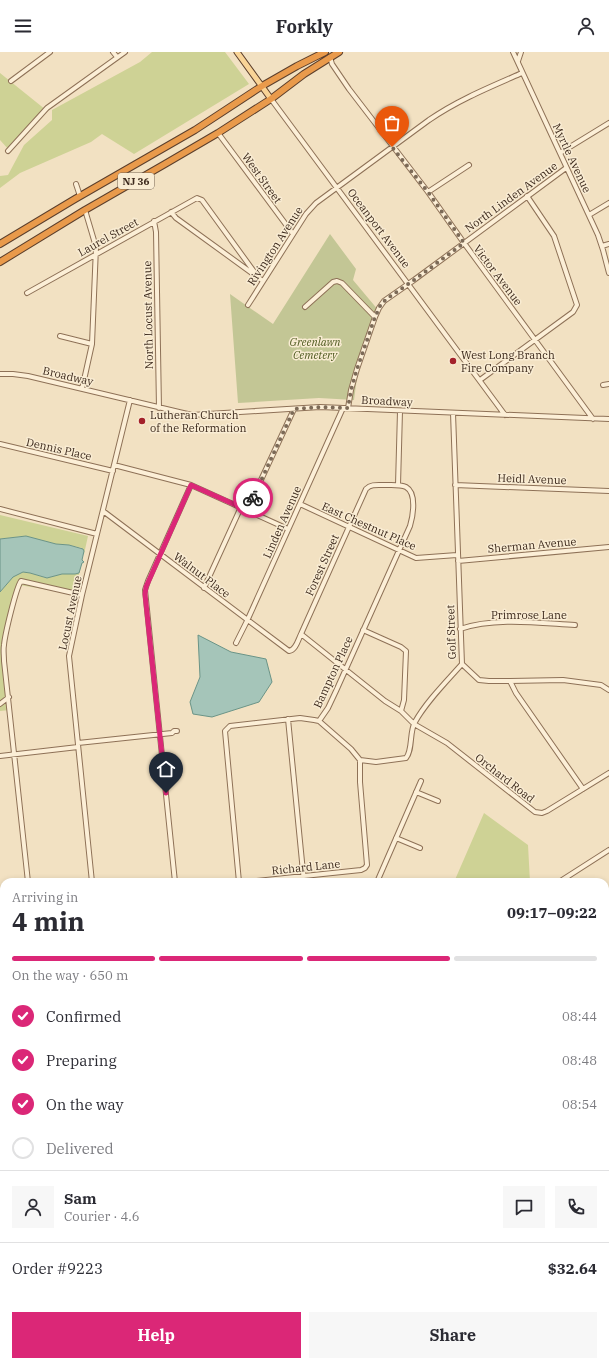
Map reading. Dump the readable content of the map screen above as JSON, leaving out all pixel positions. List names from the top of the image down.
{
  "streets": {
    "highway": ["NJ 36"],
    "main road": ["Oceanport Avenue"],
    "street": [
      "Myrtle Avenue",
      "West Street",
      "North Linden Avenue",
      "Laurel Street",
      "Rivington Avenue",
      "Victor Avenue",
      "North Locust Avenue",
      "Broadway",
      "Dennis Place",
      "Heidl Avenue",
      "Linden Avenue",
      "East Chestnut Place",
      "Sherman Avenue",
      "Forest Street",
      "Walnut Place",
      "Locust Avenue",
      "Primrose Lane",
      "Golf Street",
      "Bampton Place",
      "Orchard Road",
      "Richard Lane"
    ]
  },
  "crossings": [
    ["Myrtle Avenue", "North Linden Avenue"],
    ["Myrtle Avenue", "Rivington Avenue"],
    ["West Street", "NJ 36"],
    ["West Street", "Rivington Avenue"],
    ["NJ 36", "Oceanport Avenue"],
    ["NJ 36", "Victor Avenue"],
    ["North Linden Avenue", "Oceanport Avenue"],
    ["North Linden Avenue", "Victor Avenue"],
    ["North Linden Avenue", "Broadway"],
    ["Oceanport Avenue", "Rivington Avenue"],
    ["Oceanport Avenue", "Broadway"],
    ["Laurel Street", "North Locust Avenue"],
    ["Rivington Avenue", "Victor Avenue"],
    ["Victor Avenue", "Broadway"],
    ["North Locust Avenue", "Broadway"],
    ["Broadway", "Linden Avenue"],
    ["Broadway", "Locust Avenue"],
    ["Broadway", "Golf Street"],
    ["Dennis Place", "Locust Avenue"],
    ["Heidl Avenue", "Golf Street"],
    ["Linden Avenue", "East Chestnut Place"],
    ["Linden Avenue", "Walnut Place"],
    ["East Chestnut Place", "Forest Street"],
    ["East Chestnut Place", "Golf Street"],
    ["East Chestnut Place", "Bampton Place"],
    ["Sherman Avenue", "Golf Street"],
    ["Forest Street", "Walnut Place"],
    ["Forest Street", "Bampton Place"],
    ["Forest Street", "Orchard Road"],
    ["Walnut Place", "Locust Avenue"],
    ["Primrose Lane", "Golf Street"],
    ["Bampton Place", "Orchard Road"],
    ["Bampton Place", "Richard Lane"]
  ],
  "parks": ["Greenlawn Cemetery"],
  "places": ["West Long Branch Fire Company", "Lutheran Church of the Reformation"],
  "page": {
    "header": "Forkly",
    "heading": ["4 min", "Arriving in", "09:17–09:22"],
    "panel": [
      "Sam",
      "Courier · 4.6",
      "Order #9223",
      "$32.64"
    ],
    "bar": "On the way · 650 m",
    "list": [
      ["Confirmed", "08:44"],
      ["Preparing", "08:48"],
      ["On the way", "08:54"],
      "Delivered"
    ],
    "buttons": ["Help", "Share"]
  }
}
